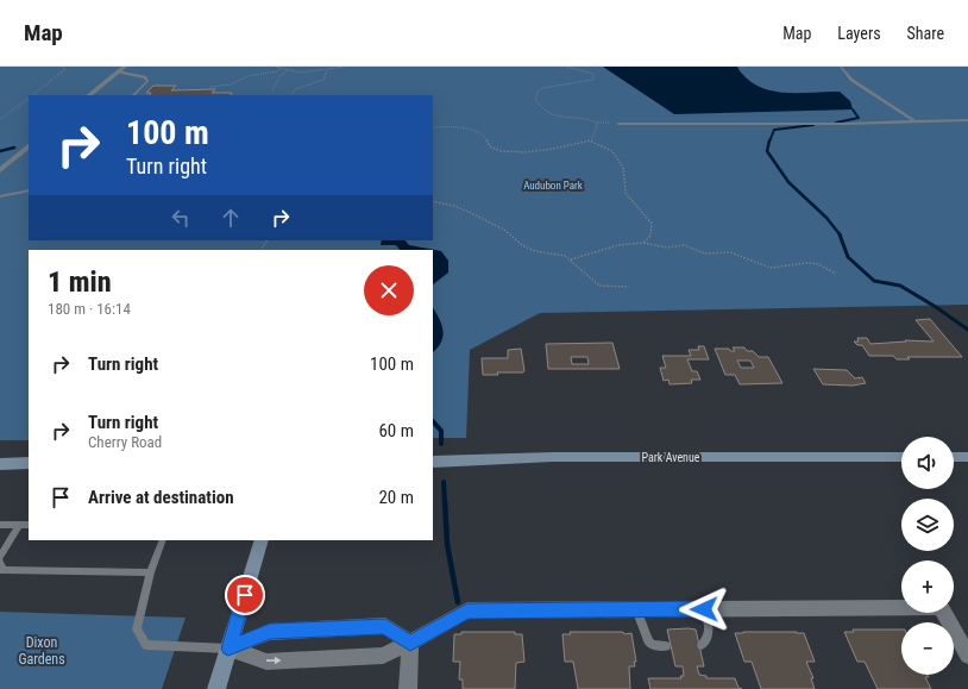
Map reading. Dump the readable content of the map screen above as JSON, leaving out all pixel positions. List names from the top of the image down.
{
  "streets": {
    "main road": ["Park Avenue"]
  },
  "parks": ["Audubon Park", "Dixon Gardens"],
  "page": {
    "header": "Map",
    "nav": ["Map", "Layers", "Share"],
    "turn": ["100 m", "Turn right"],
    "heading": ["1 min", "180 m · 16:14"],
    "list": [
      {
        "name": "Turn right",
        "value": "100 m"
      },
      {
        "name": "Turn right",
        "note": "Cherry Road",
        "value": "60 m"
      },
      {
        "name": "Arrive at destination",
        "value": "20 m"
      }
    ],
    "map_buttons": ["+", "−"]
  }
}
